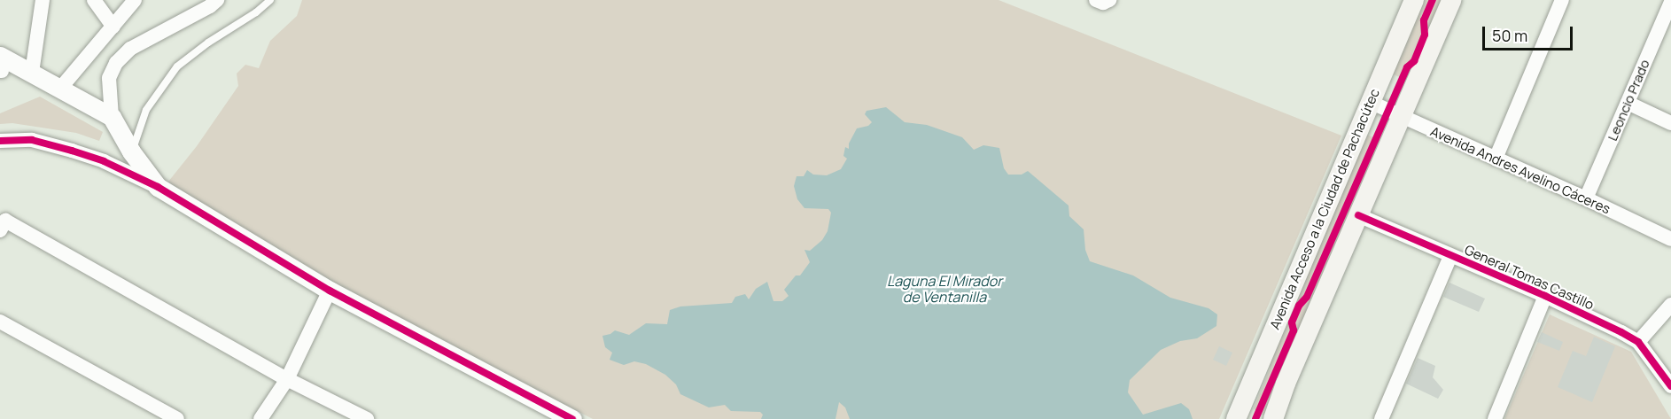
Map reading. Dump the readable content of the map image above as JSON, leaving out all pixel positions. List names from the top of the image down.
{
  "streets": {
    "main road": ["Avenida Acceso a la Ciudad de Pachacútec"],
    "street": ["Leoncio Prado", "Avenida Andres Avelino Cáceres", "General Tomas Castillo"]
  },
  "crossings": [
    ["Leoncio Prado", "Avenida Andres Avelino Cáceres"],
    ["Avenida Andres Avelino Cáceres", "Avenida Acceso a la Ciudad de Pachacútec"]
  ],
  "water": ["Laguna El Mirador de Ventanilla"],
  "scale_bar": "50 m"
}
